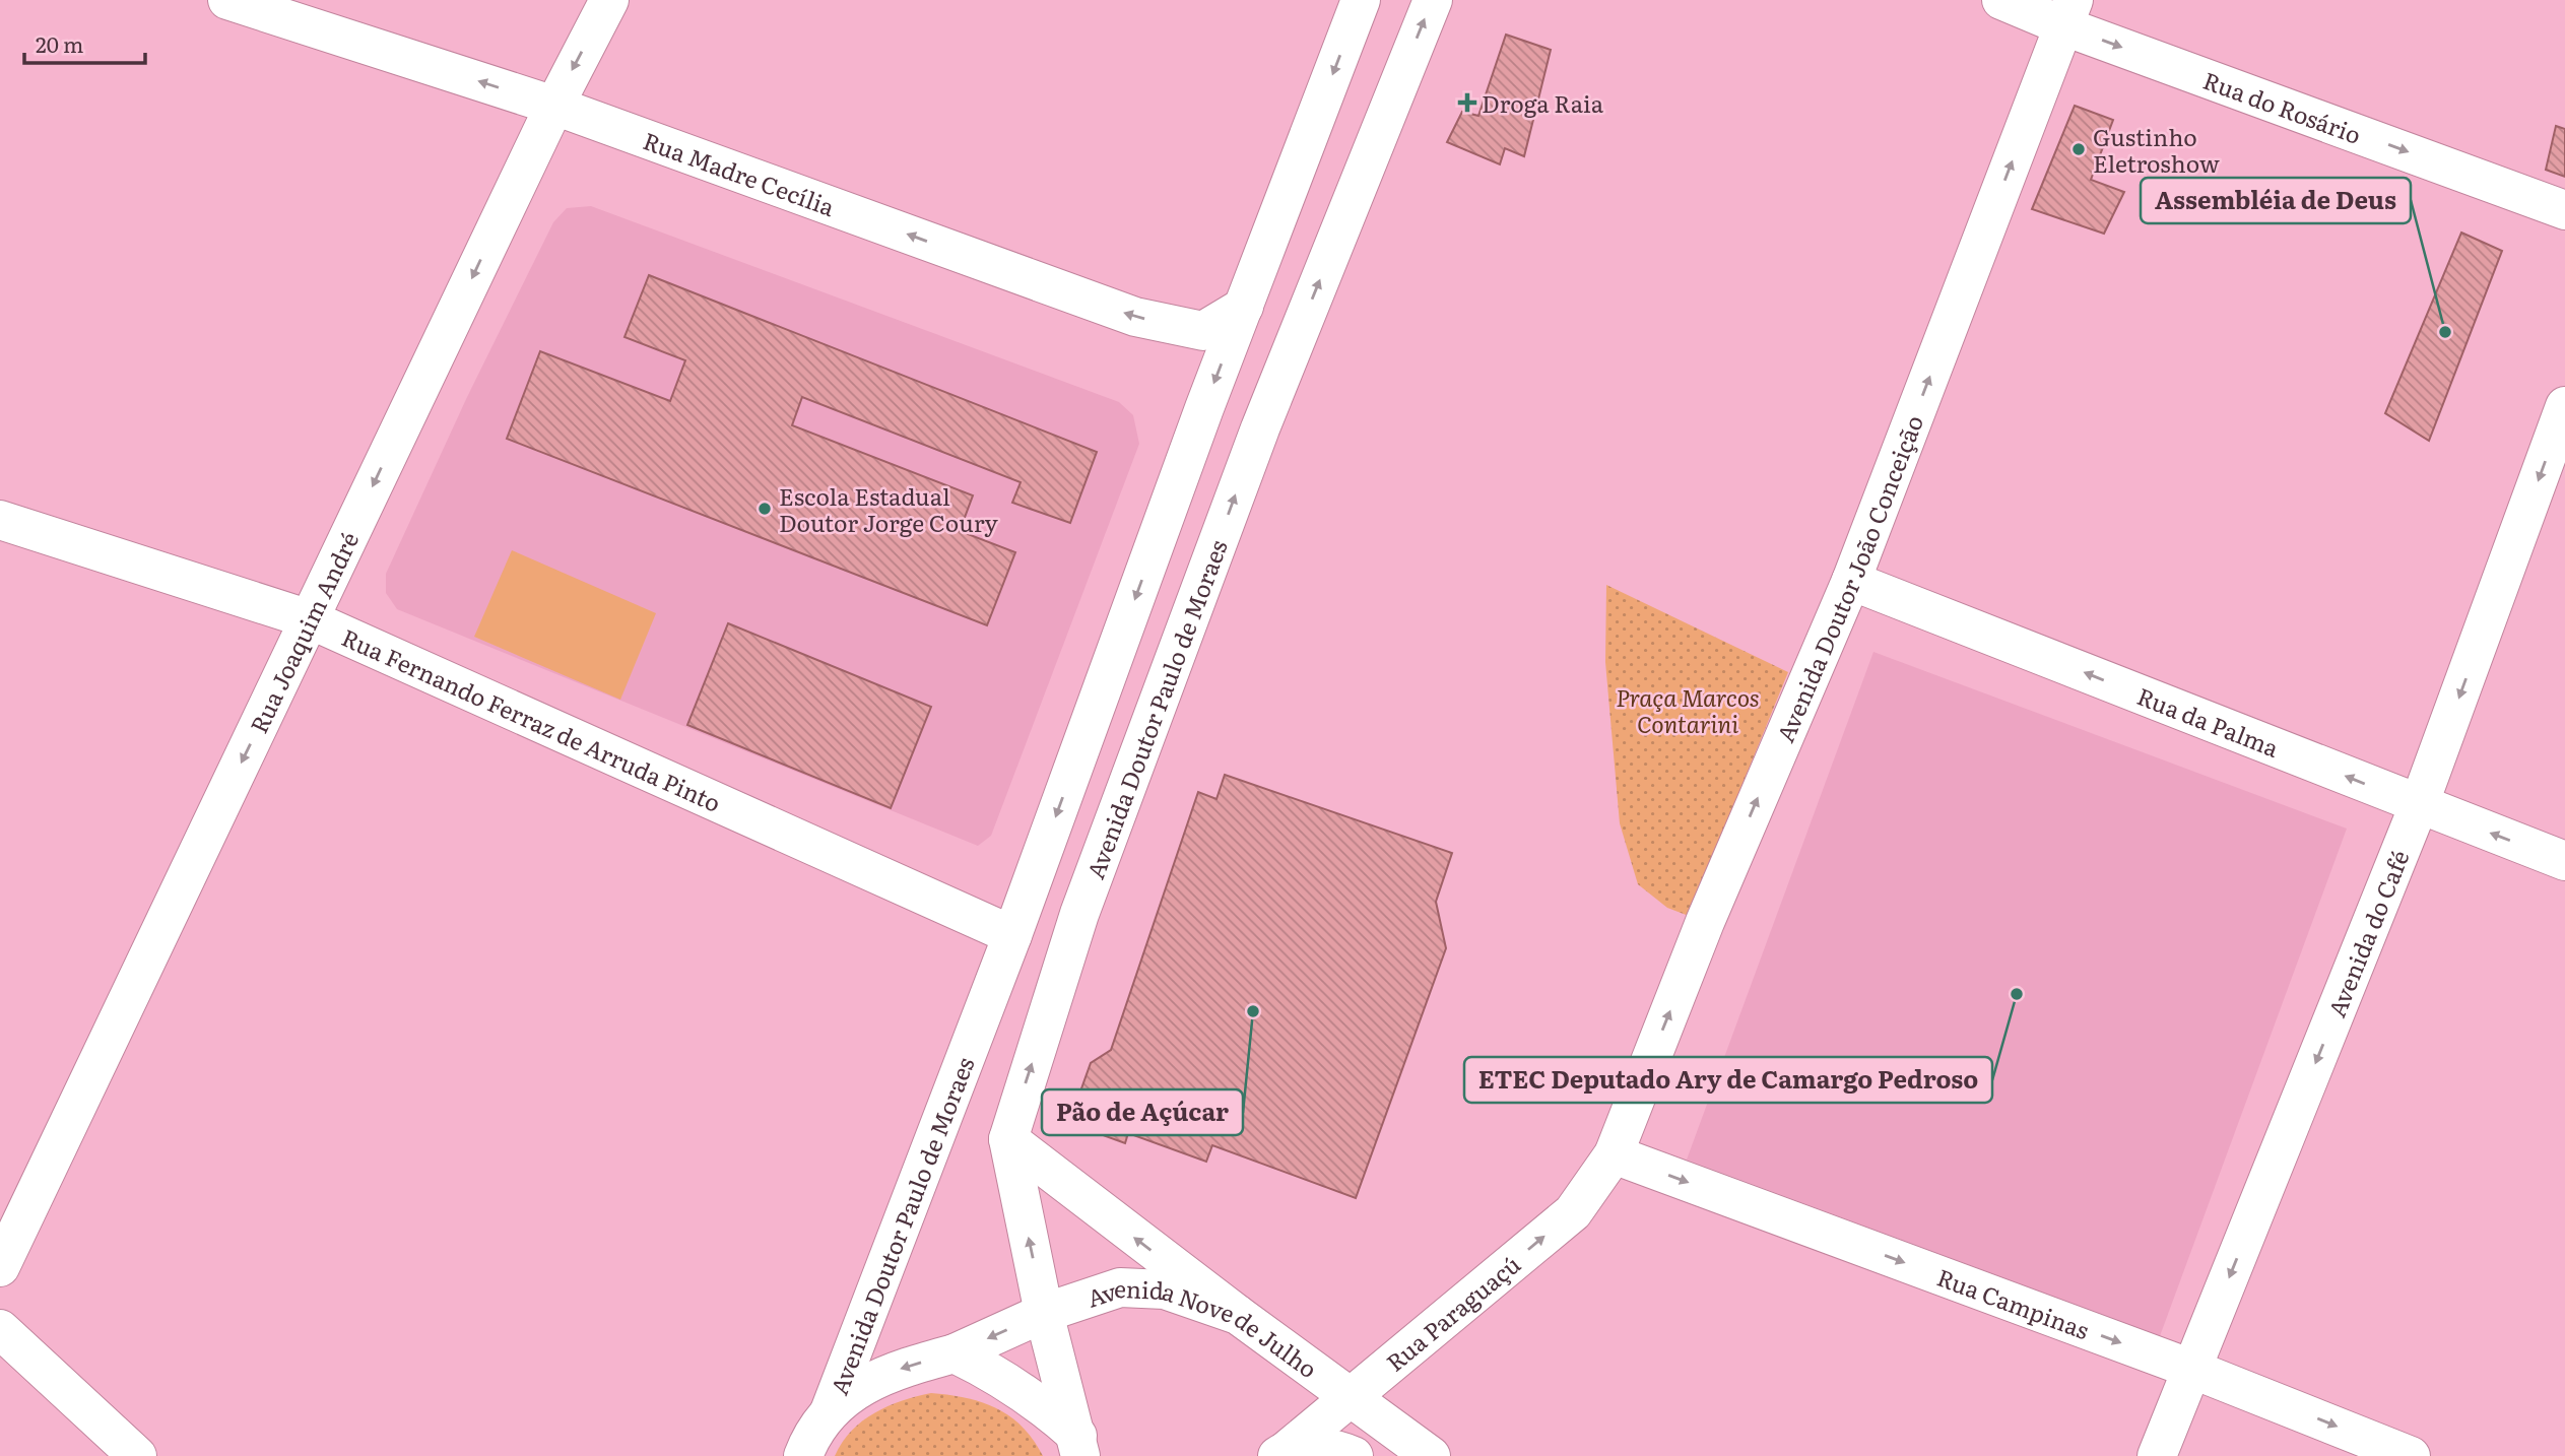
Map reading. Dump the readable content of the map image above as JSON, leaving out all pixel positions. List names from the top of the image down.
{
  "streets": {
    "street": [
      "Rua do Rosário",
      "Rua Madre Cecília",
      "Avenida Doutor João Conceição",
      "Rua Joaquim André",
      "Avenida Doutor Paulo de Moraes",
      "Rua Fernando Ferraz de Arruda Pinto",
      "Rua da Palma",
      "Avenida do Café",
      "Rua Campinas",
      "Rua Paraguaçú",
      "Avenida Nove de Julho"
    ]
  },
  "crossings": [
    ["Rua do Rosário", "Avenida Doutor João Conceição"],
    ["Rua Madre Cecília", "Rua Joaquim André"],
    ["Rua Madre Cecília", "Avenida Doutor Paulo de Moraes"],
    ["Avenida Doutor João Conceição", "Rua da Palma"],
    ["Avenida Doutor João Conceição", "Rua Campinas"],
    ["Avenida Doutor João Conceição", "Rua Paraguaçú"],
    ["Rua Joaquim André", "Rua Fernando Ferraz de Arruda Pinto"],
    ["Avenida Doutor Paulo de Moraes", "Rua Fernando Ferraz de Arruda Pinto"],
    ["Avenida Doutor Paulo de Moraes", "Avenida Nove de Julho"],
    ["Rua da Palma", "Avenida do Café"],
    ["Avenida do Café", "Rua Campinas"],
    ["Rua Campinas", "Rua Paraguaçú"],
    ["Rua Paraguaçú", "Avenida Nove de Julho"]
  ],
  "one_way": [
    "Rua do Rosário",
    "Rua Madre Cecília",
    "Avenida Doutor João Conceição",
    "Rua Joaquim André",
    "Rua da Palma",
    "Avenida do Café",
    "Rua Campinas",
    "Rua Paraguaçú"
  ],
  "parks": ["Praça Marcos Contarini"],
  "places": {
    "health": ["Droga Raia"],
    "other": [
      "Gustinho Eletroshow",
      "Assembléia de Deus",
      "Escola Estadual Doutor Jorge Coury",
      "ETEC Deputado Ary de Camargo Pedroso",
      "Pão de Açúcar"
    ]
  },
  "scale_bar": "20 m"
}
